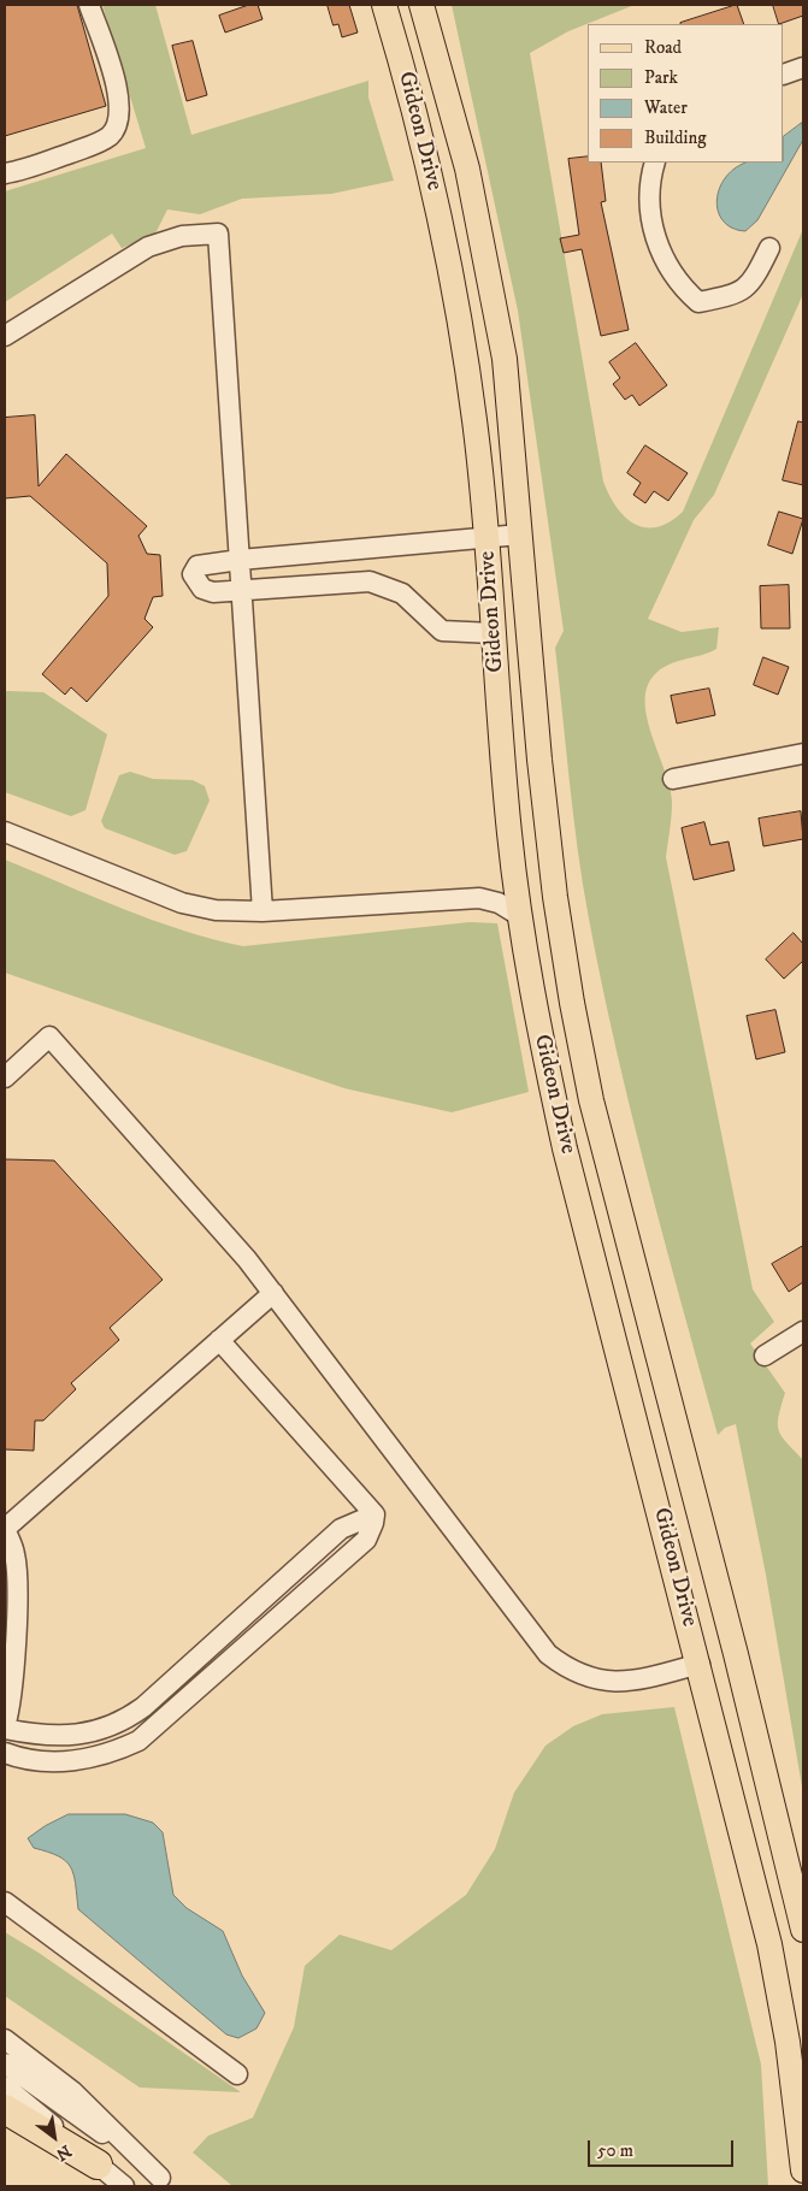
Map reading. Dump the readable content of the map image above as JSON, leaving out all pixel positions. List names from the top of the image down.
{
  "streets": {
    "main road": ["Gideon Drive"]
  },
  "legend": [
    "Road",
    "Park",
    "Water",
    "Building"
  ],
  "scale_bar": "50 m",
  "north": "bottom right"
}
